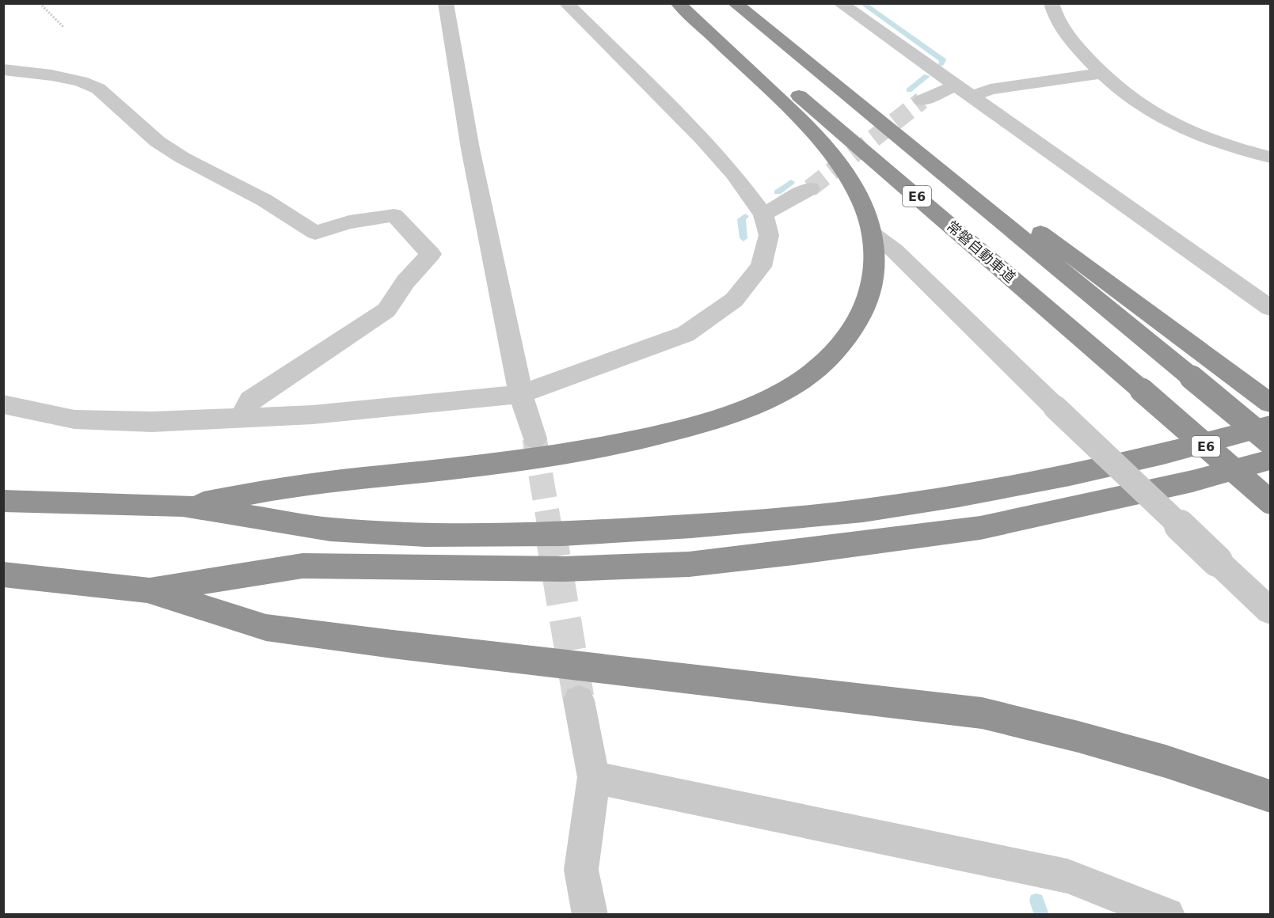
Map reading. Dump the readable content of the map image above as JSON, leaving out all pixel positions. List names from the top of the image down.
{
  "streets": {
    "highway": ["E6", "常磐自動車道"]
  }
}
